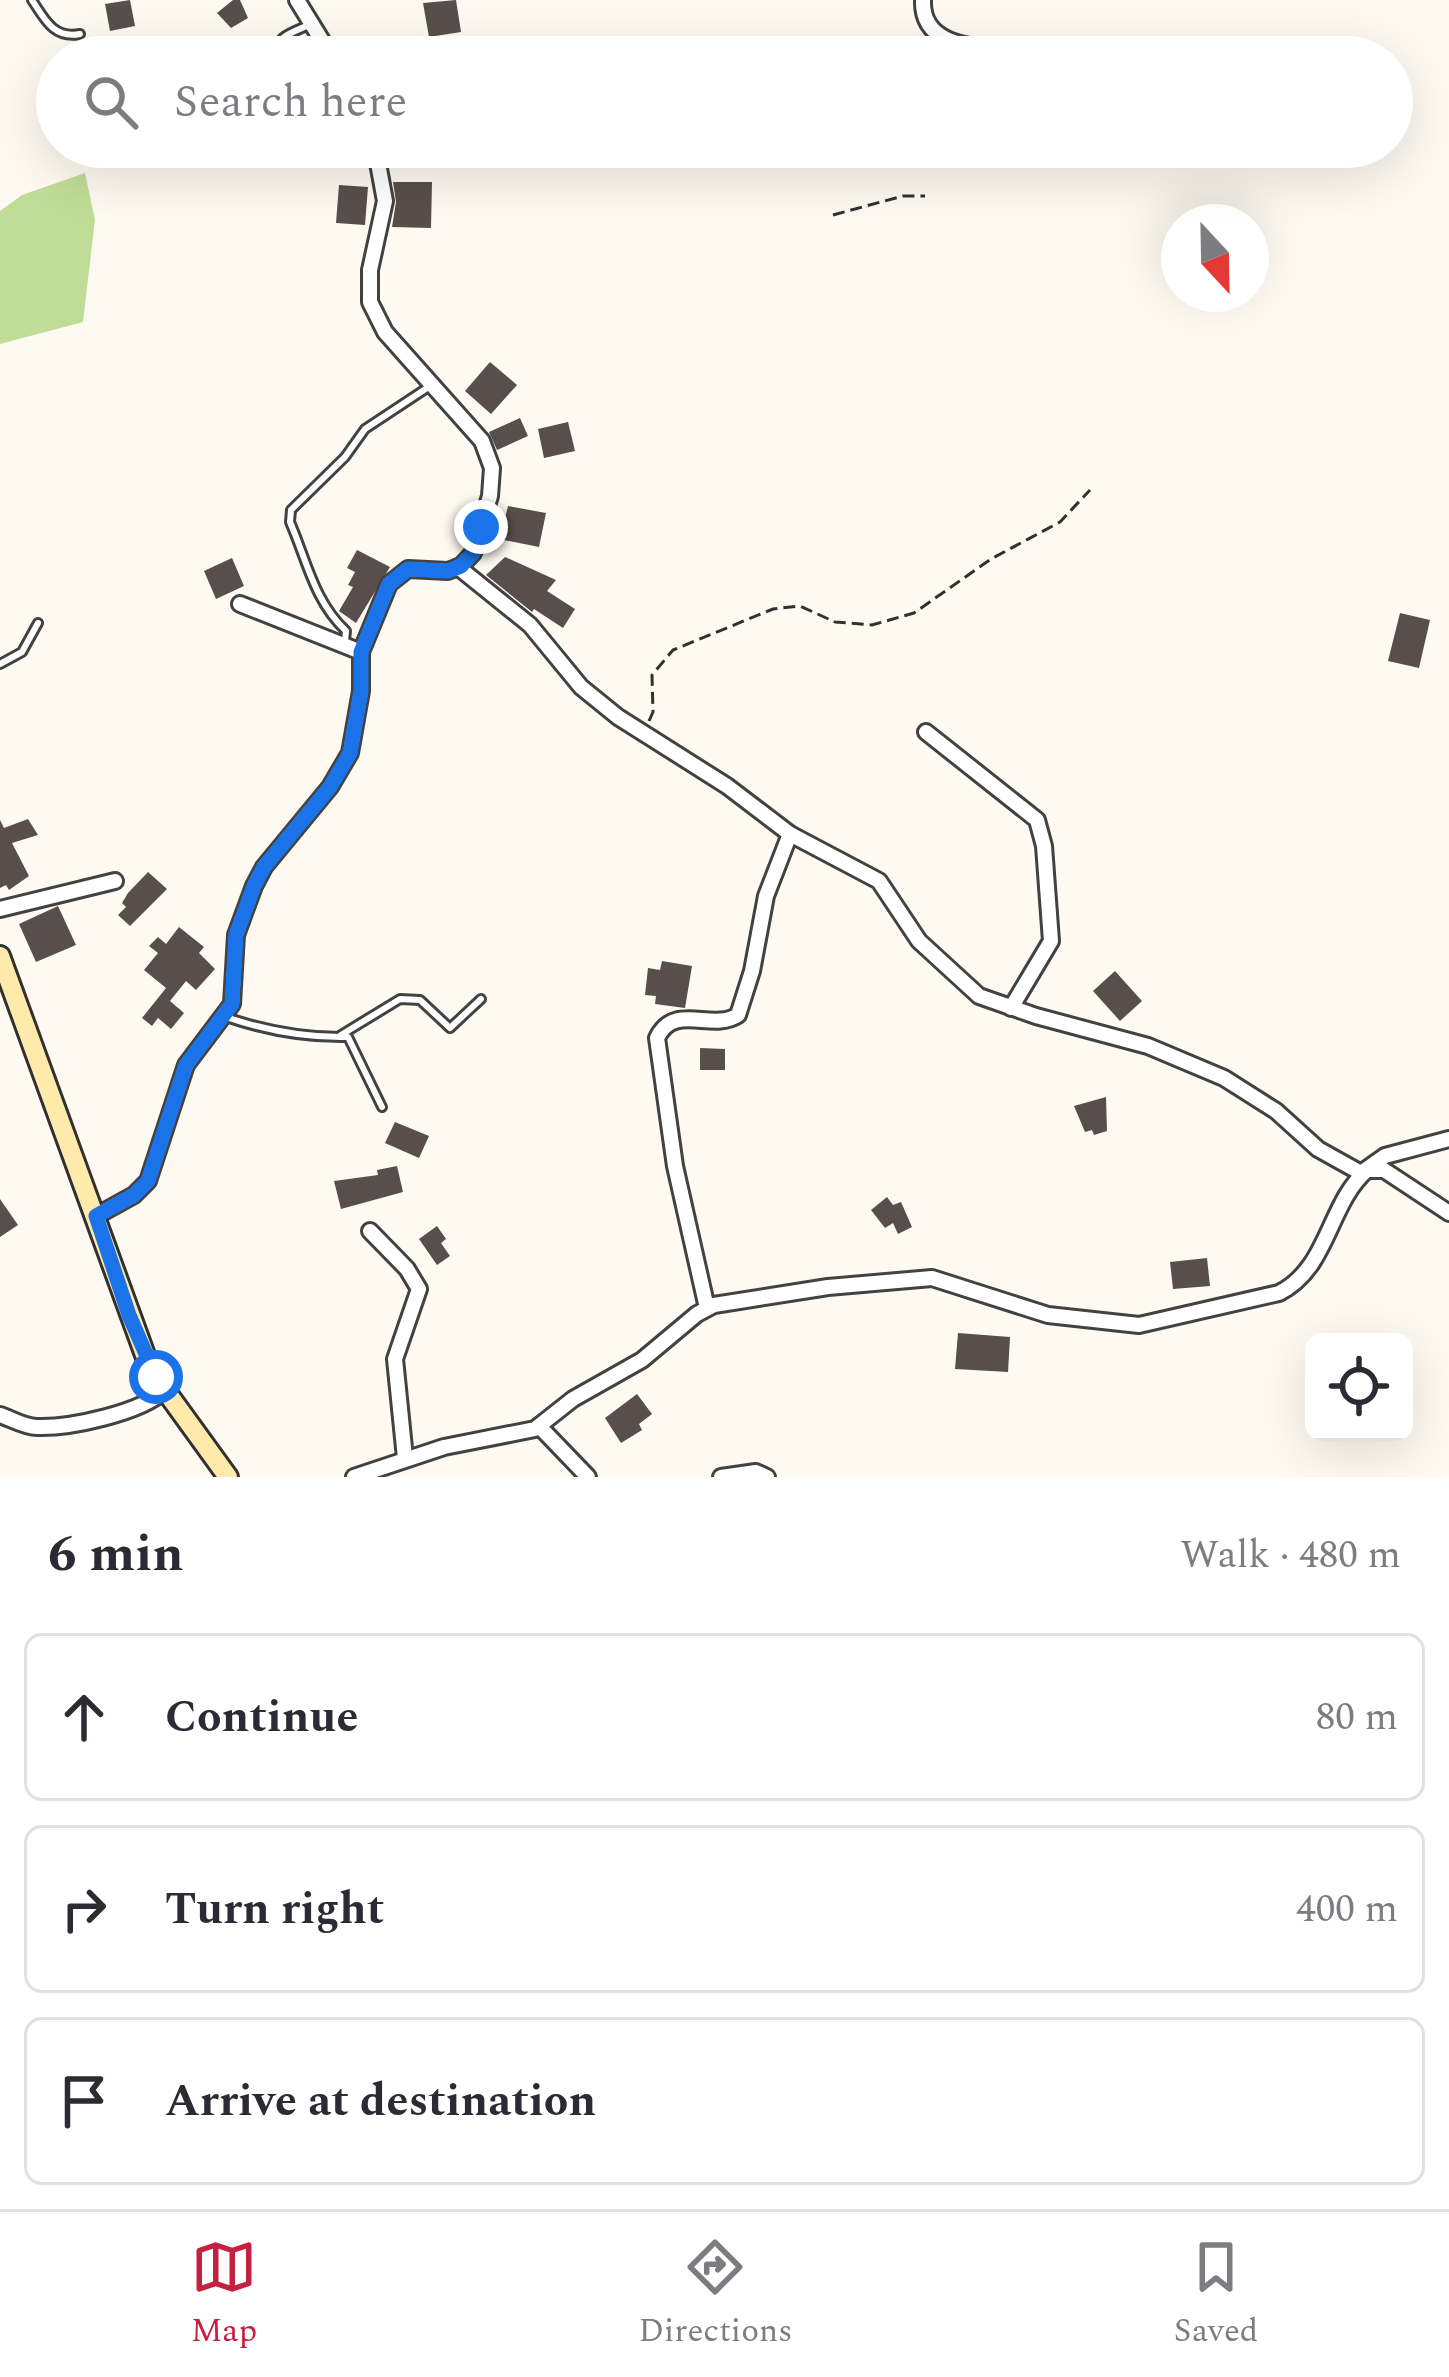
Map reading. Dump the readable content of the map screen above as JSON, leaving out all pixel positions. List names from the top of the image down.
{
  "north": "bottom",
  "page": {
    "search": "Search here",
    "heading": ["6 min", "Walk · 480 m"],
    "list": [
      ["Continue", "80 m"],
      ["Turn right", "400 m"],
      "Arrive at destination"
    ],
    "nav": ["Map", "Directions", "Saved"]
  }
}
